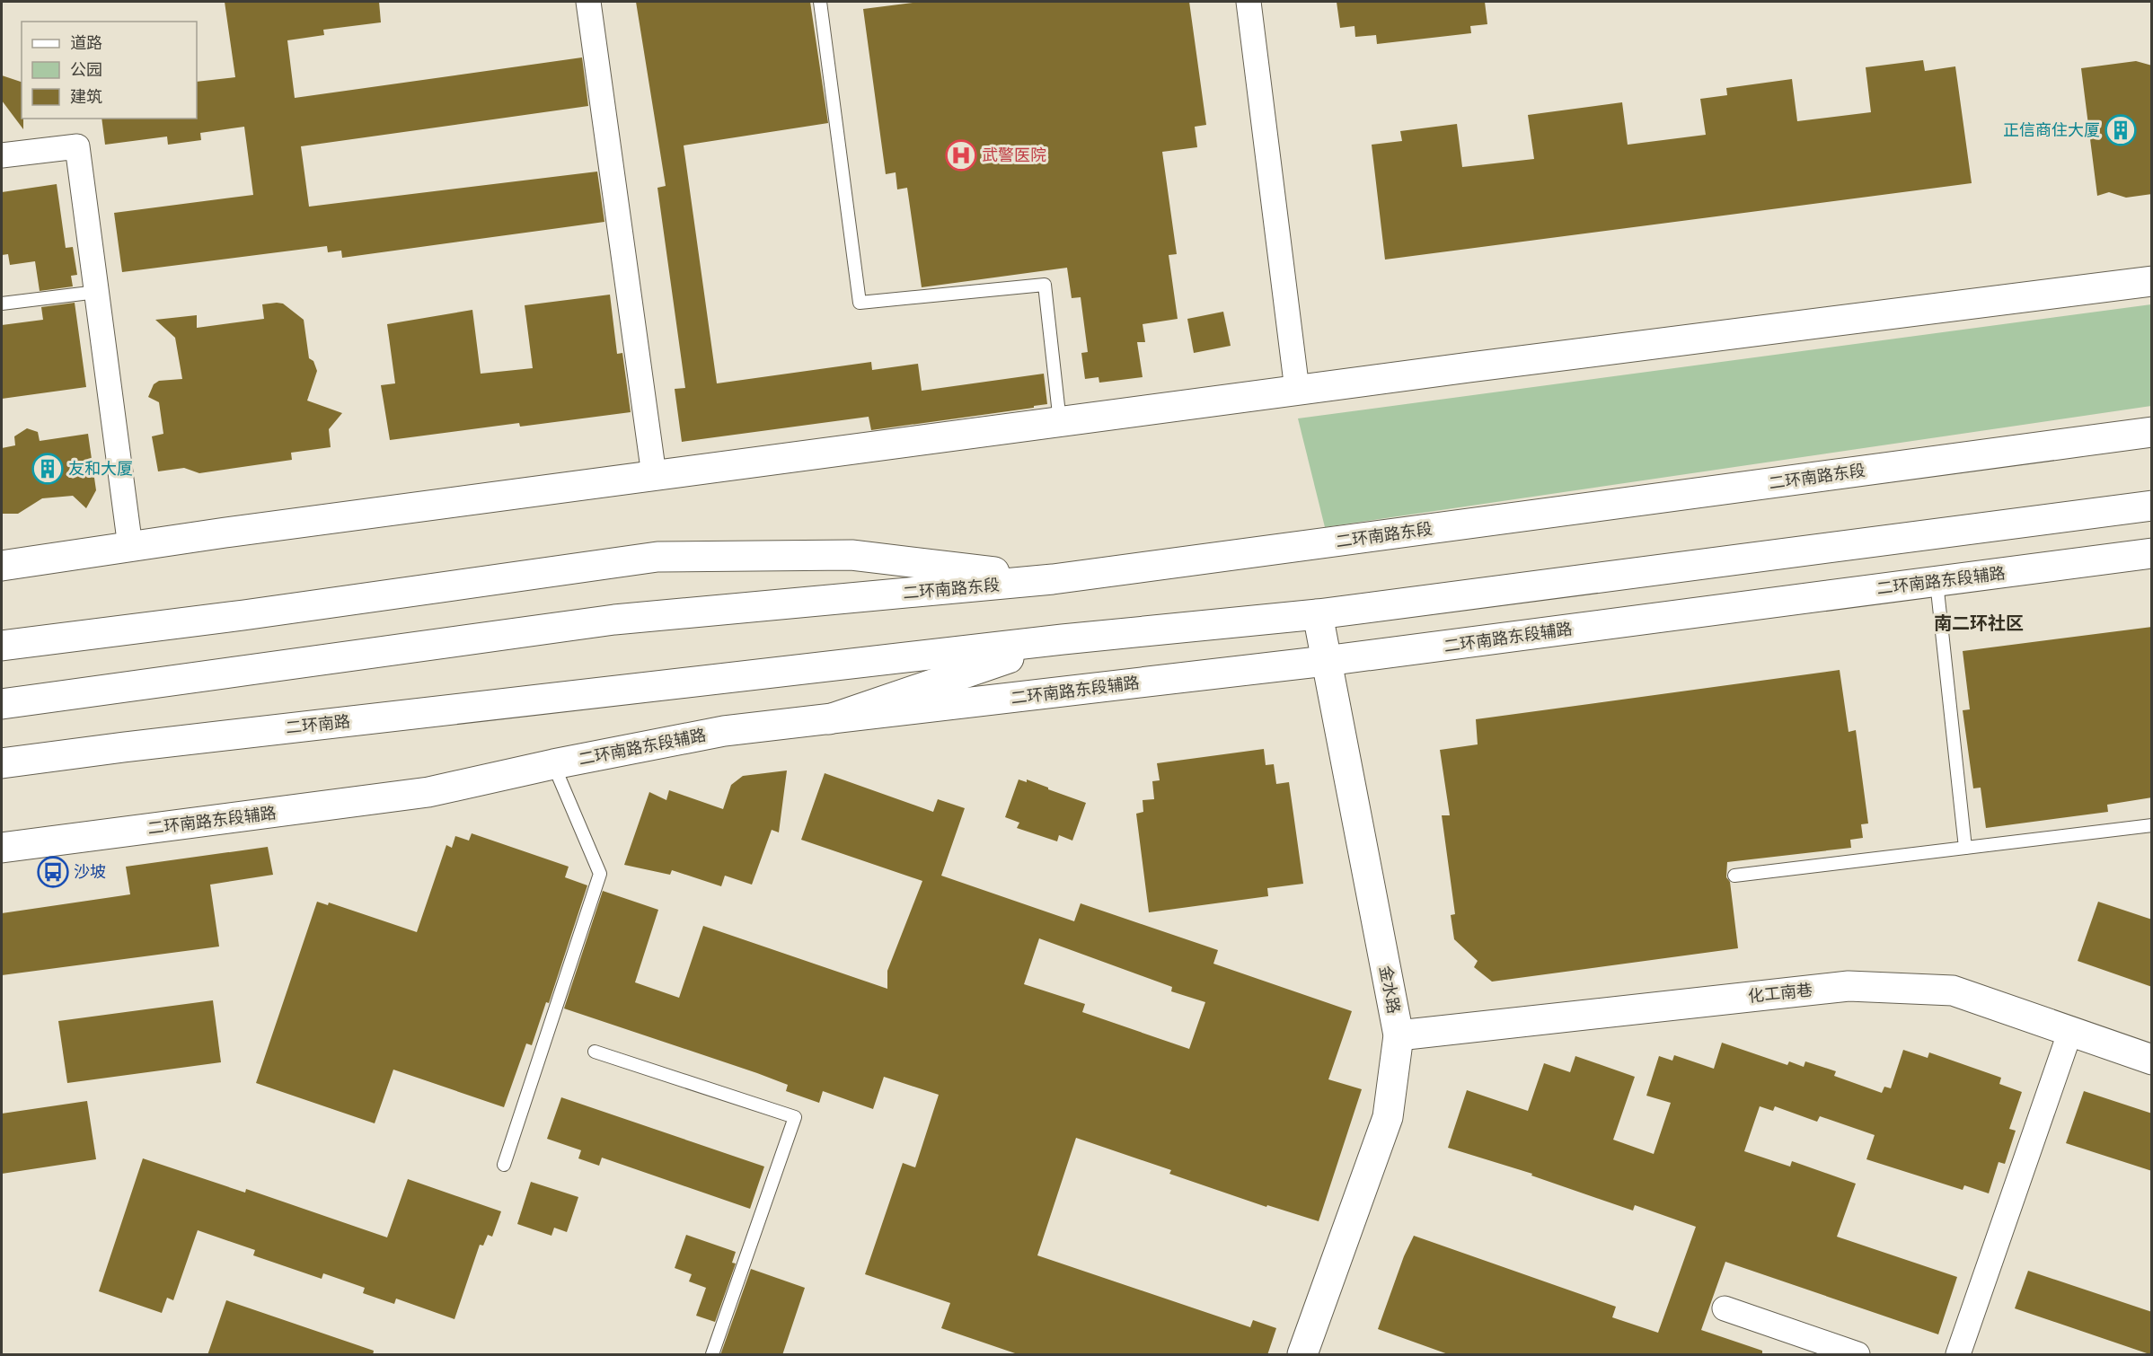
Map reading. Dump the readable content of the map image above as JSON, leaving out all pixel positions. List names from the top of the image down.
{
  "streets": {
    "main road": [
      "二环南路东段",
      "二环南路东段辅路",
      "二环南路",
      "金水路",
      "化工南巷"
    ]
  },
  "crossings": [
    ["二环南路东段辅路", "金水路"],
    ["金水路", "化工南巷"]
  ],
  "districts": ["南二环社区"],
  "places": {
    "building": ["正信商住大厦", "友和大厦"],
    "hospital": ["武警医院"],
    "bus stop": ["沙坡"]
  },
  "legend": ["道路", "公园", "建筑"]
}
